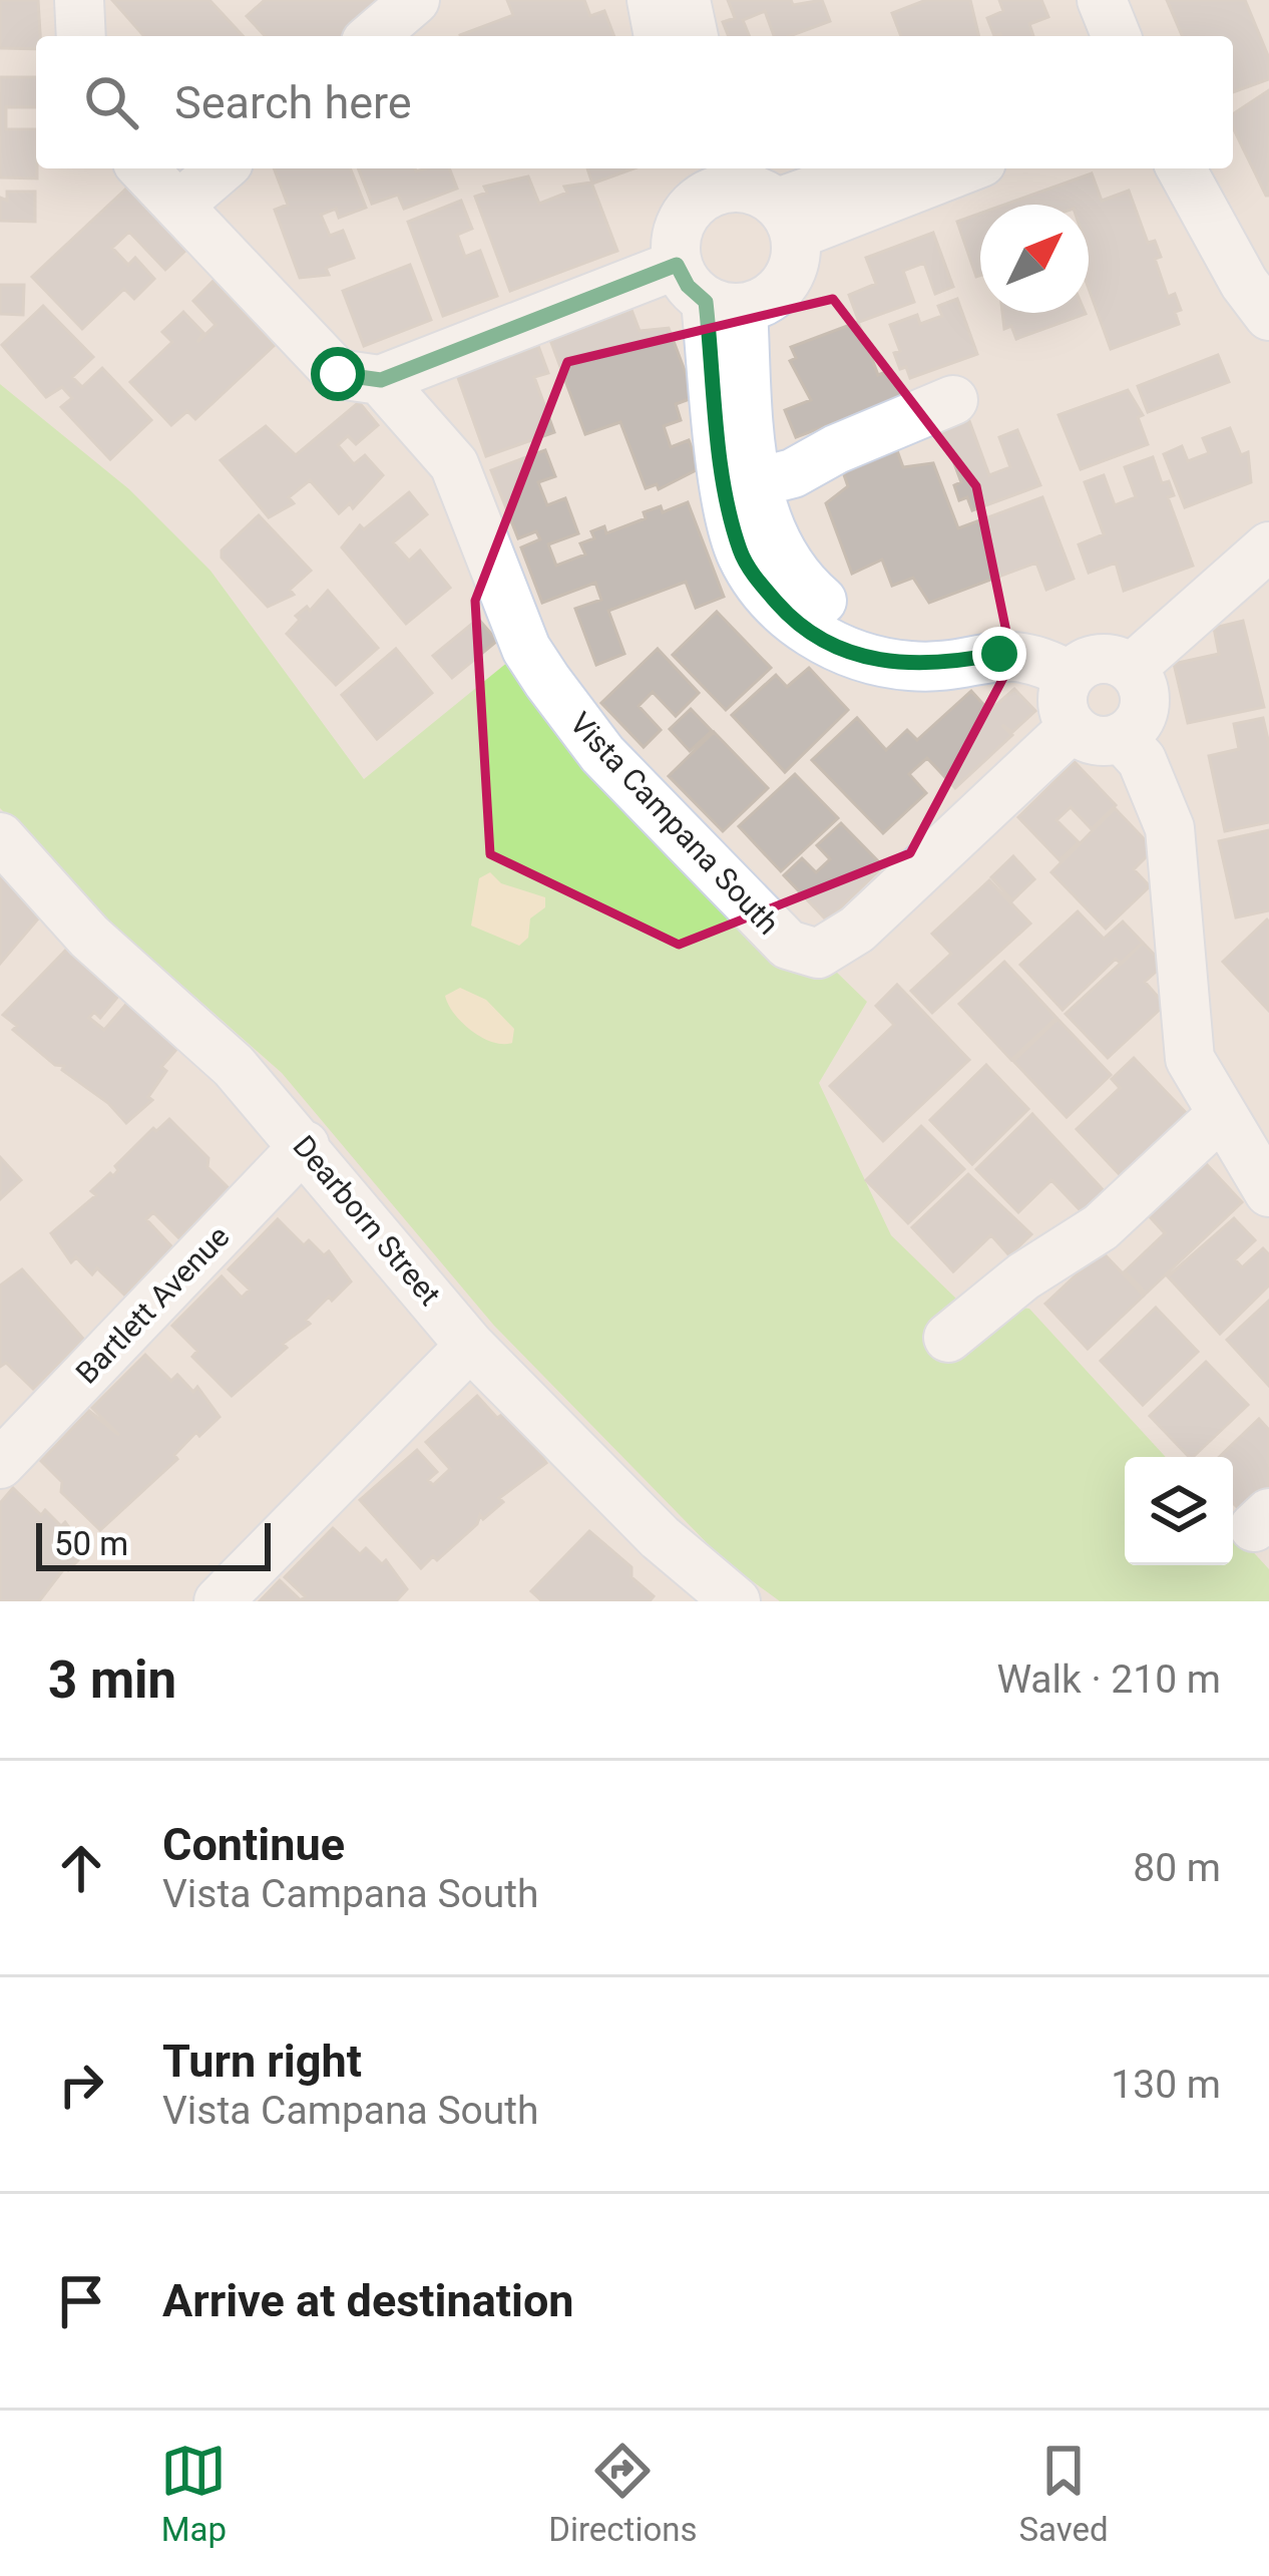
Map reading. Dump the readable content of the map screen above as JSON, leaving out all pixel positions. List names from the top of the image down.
{
  "streets": {
    "street": ["Vista Campana South", "Dearborn Street", "Bartlett Avenue"]
  },
  "crossings": [
    ["Dearborn Street", "Bartlett Avenue"]
  ],
  "scale_bar": "50 m",
  "north": "top right",
  "page": {
    "search": "Search here",
    "scale": "50 m",
    "heading": ["3 min", "Walk · 210 m"],
    "list": [
      ["Continue", "Vista Campana South", "80 m"],
      ["Turn right", "Vista Campana South", "130 m"],
      "Arrive at destination"
    ],
    "nav": ["Map", "Directions", "Saved"]
  }
}
